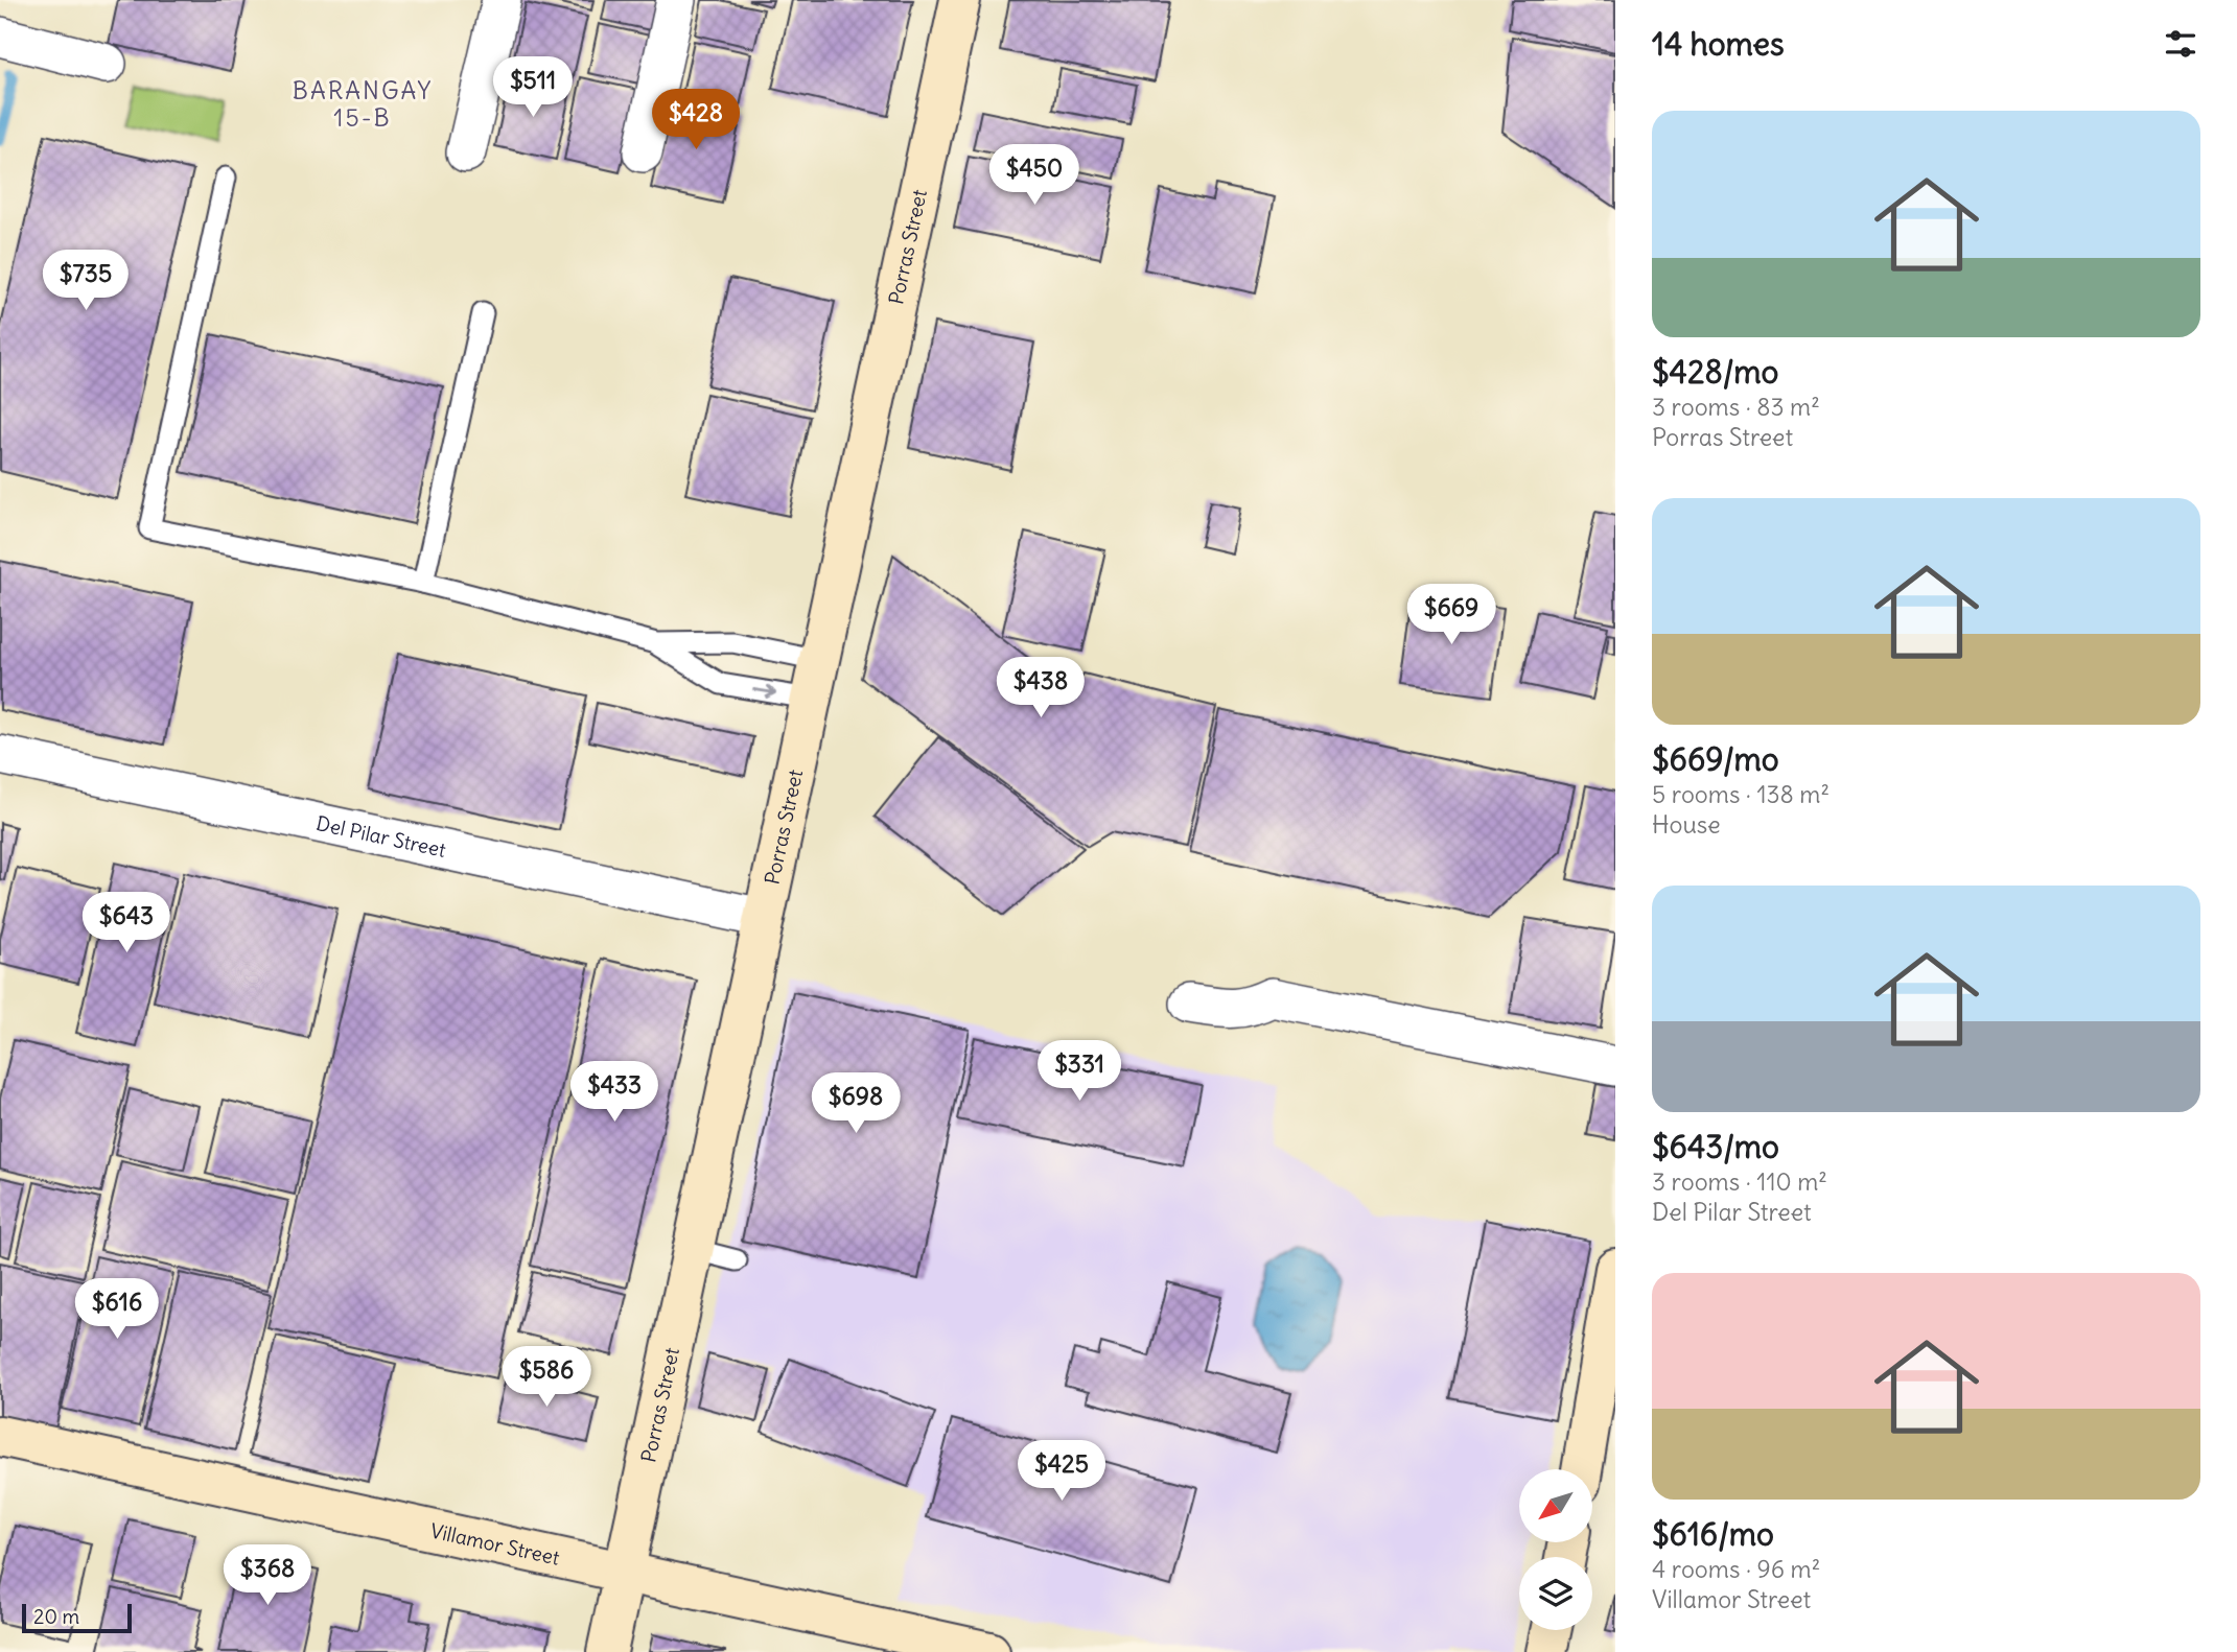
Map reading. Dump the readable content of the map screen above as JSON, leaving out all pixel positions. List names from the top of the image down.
{
  "streets": {
    "street": ["Porras Street", "Del Pilar Street", "Villamor Street"]
  },
  "crossings": [
    ["Porras Street", "Del Pilar Street"],
    ["Porras Street", "Villamor Street"]
  ],
  "districts": ["BARANGAY 15-B"],
  "scale_bar": "20 m",
  "north": "bottom left",
  "page": {
    "heading": "14 homes",
    "price": [
      "$511",
      "$428",
      "$450",
      "$735",
      "$669",
      "$438",
      "$643",
      "$331",
      "$433",
      "$698",
      "$616",
      "$586",
      "$425",
      "$368"
    ],
    "list": [
      {
        "name": "$428/mo",
        "note": "3 rooms · 83 m² · Porras Street"
      },
      {
        "name": "$669/mo",
        "note": "5 rooms · 138 m² · House"
      },
      {
        "name": "$643/mo",
        "note": "3 rooms · 110 m² · Del Pilar Street"
      },
      {
        "name": "$616/mo",
        "note": "4 rooms · 96 m² · Villamor Street"
      }
    ],
    "scale": "20 m"
  }
}
